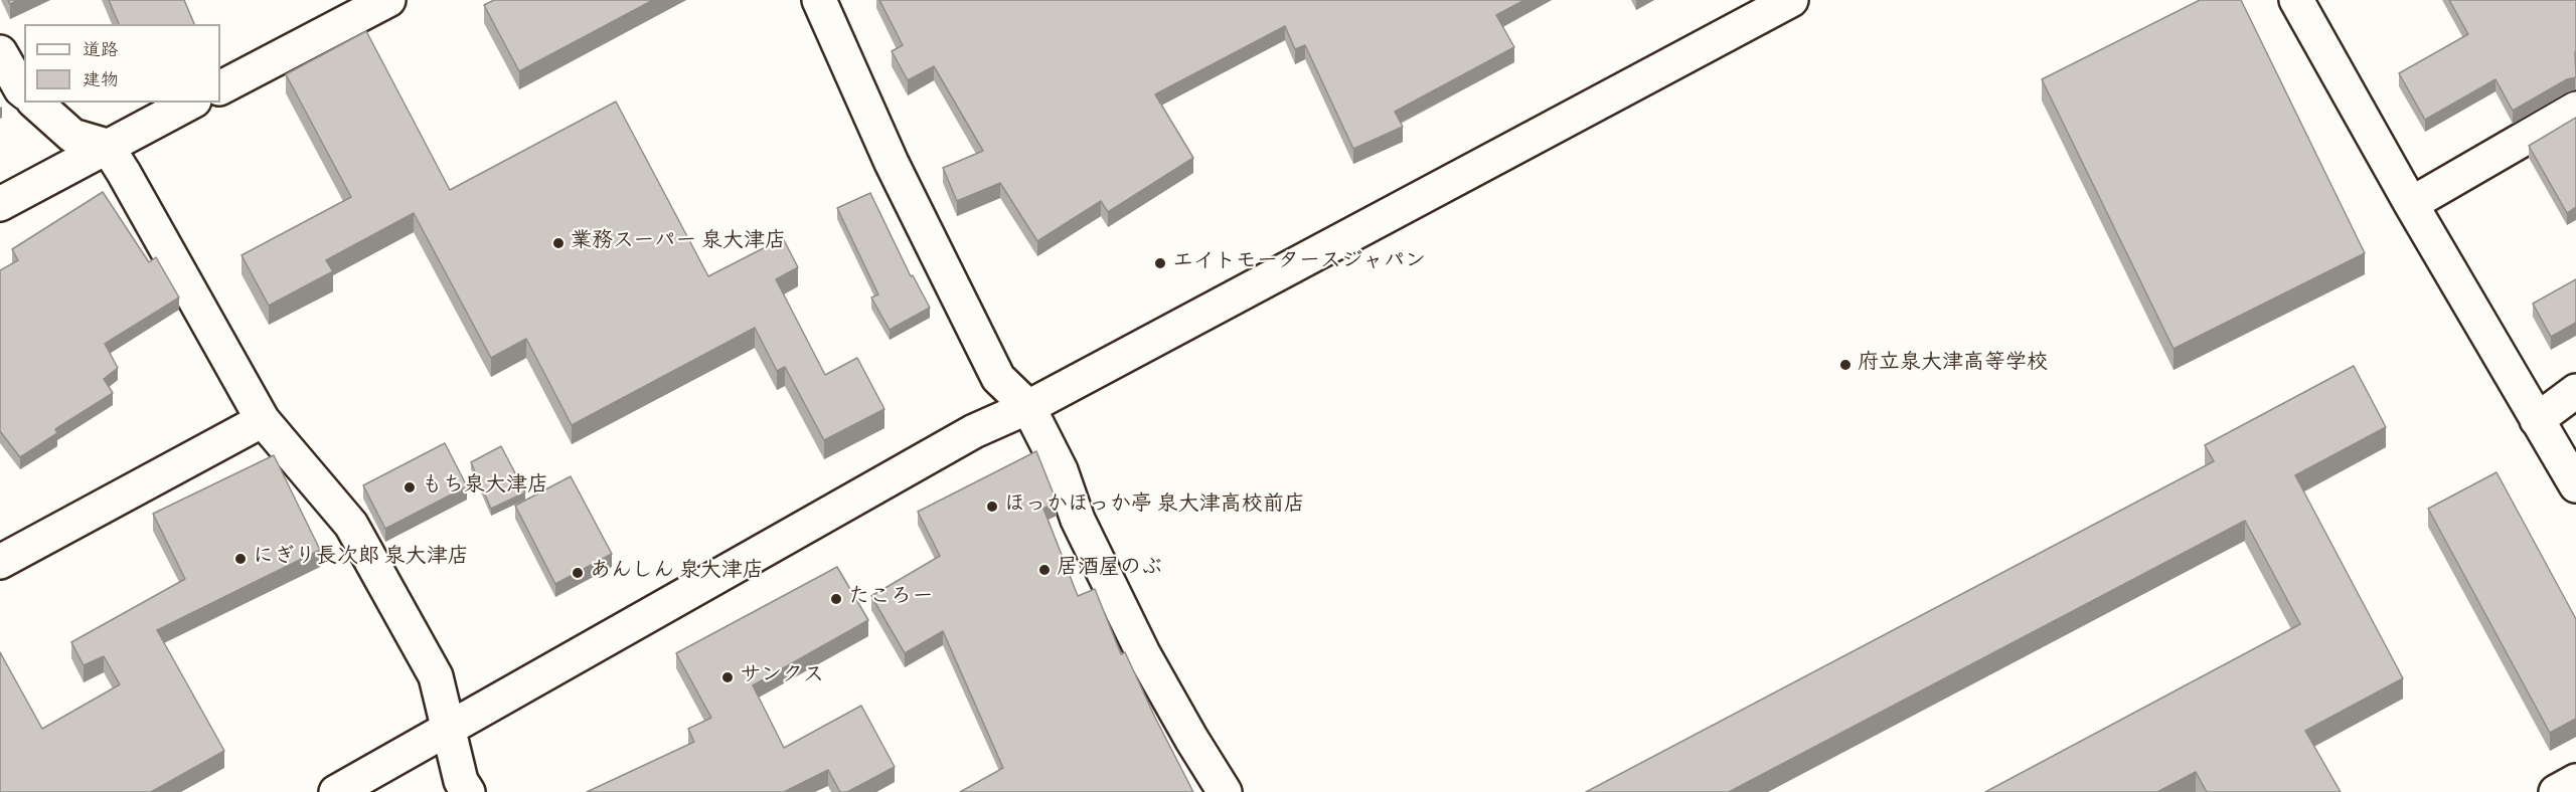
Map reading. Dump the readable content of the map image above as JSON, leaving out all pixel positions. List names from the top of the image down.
{
  "places": [
    "業務スーパー 泉大津店",
    "エイトモータースジャパン",
    "府立泉大津高等学校",
    "もち泉大津店",
    "ほっかほっか亭 泉大津高校前店",
    "にぎり長次郎 泉大津店",
    "居酒屋のぶ",
    "あんしん 泉大津店",
    "たころー",
    "サンクス"
  ],
  "legend": ["道路", "建物"]
}
